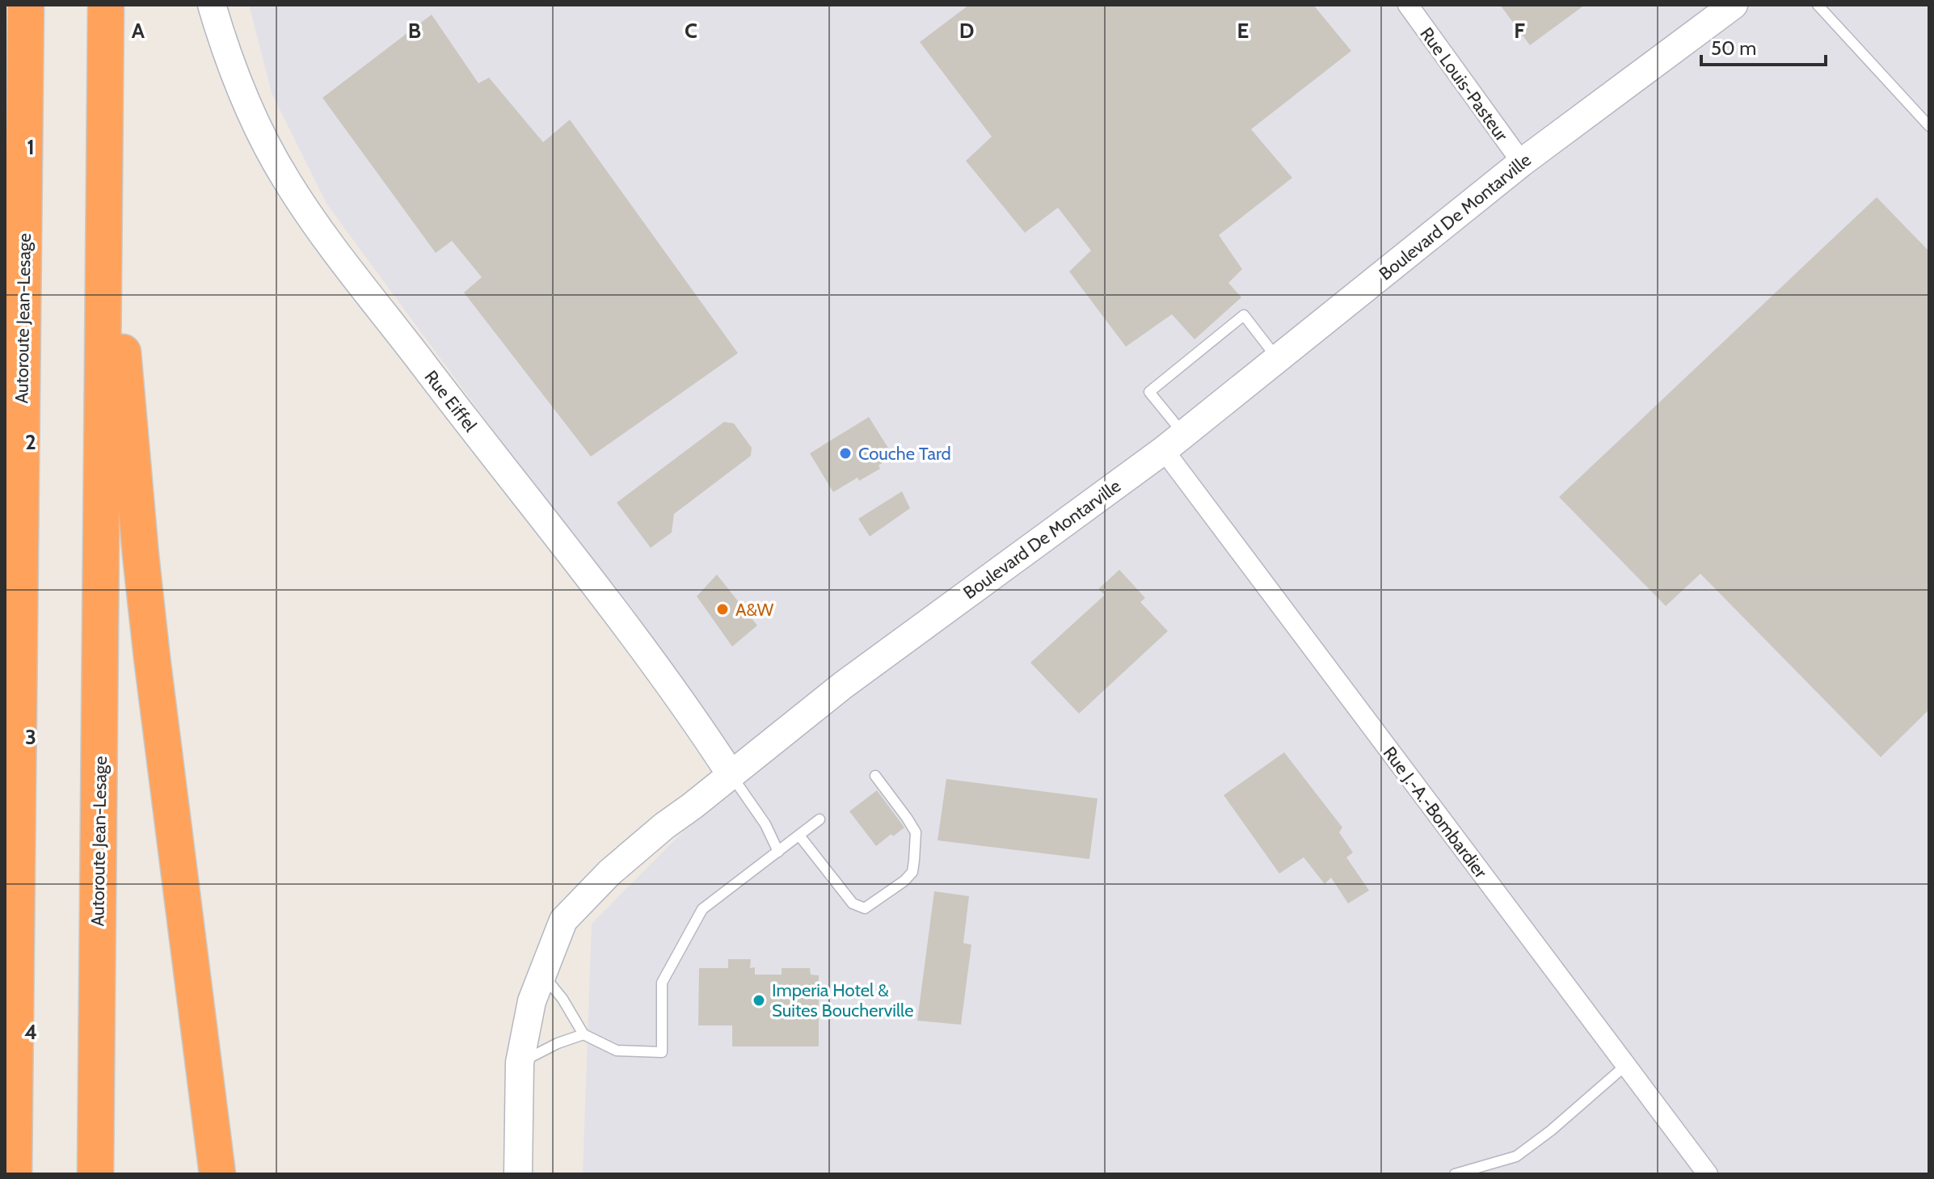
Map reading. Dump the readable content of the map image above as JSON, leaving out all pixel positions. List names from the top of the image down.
{
  "streets": {
    "highway": ["Autoroute Jean-Lesage"],
    "street": [
      "Rue Louis-Pasteur",
      "Boulevard De Montarville",
      "Rue Eiffel",
      "Rue J.-A.-Bombardier"
    ]
  },
  "crossings": [
    ["Rue Louis-Pasteur", "Boulevard De Montarville"],
    ["Boulevard De Montarville", "Rue Eiffel"],
    ["Boulevard De Montarville", "Rue J.-A.-Bombardier"]
  ],
  "places": ["Couche Tard", "A&W", "Imperia Hotel & Suites Boucherville"],
  "scale_bar": "50 m",
  "grid": {
    "columns": [
      "A",
      "B",
      "C",
      "D",
      "E",
      "F"
    ],
    "rows": [
      "1",
      "2",
      "3",
      "4"
    ]
  }
}
